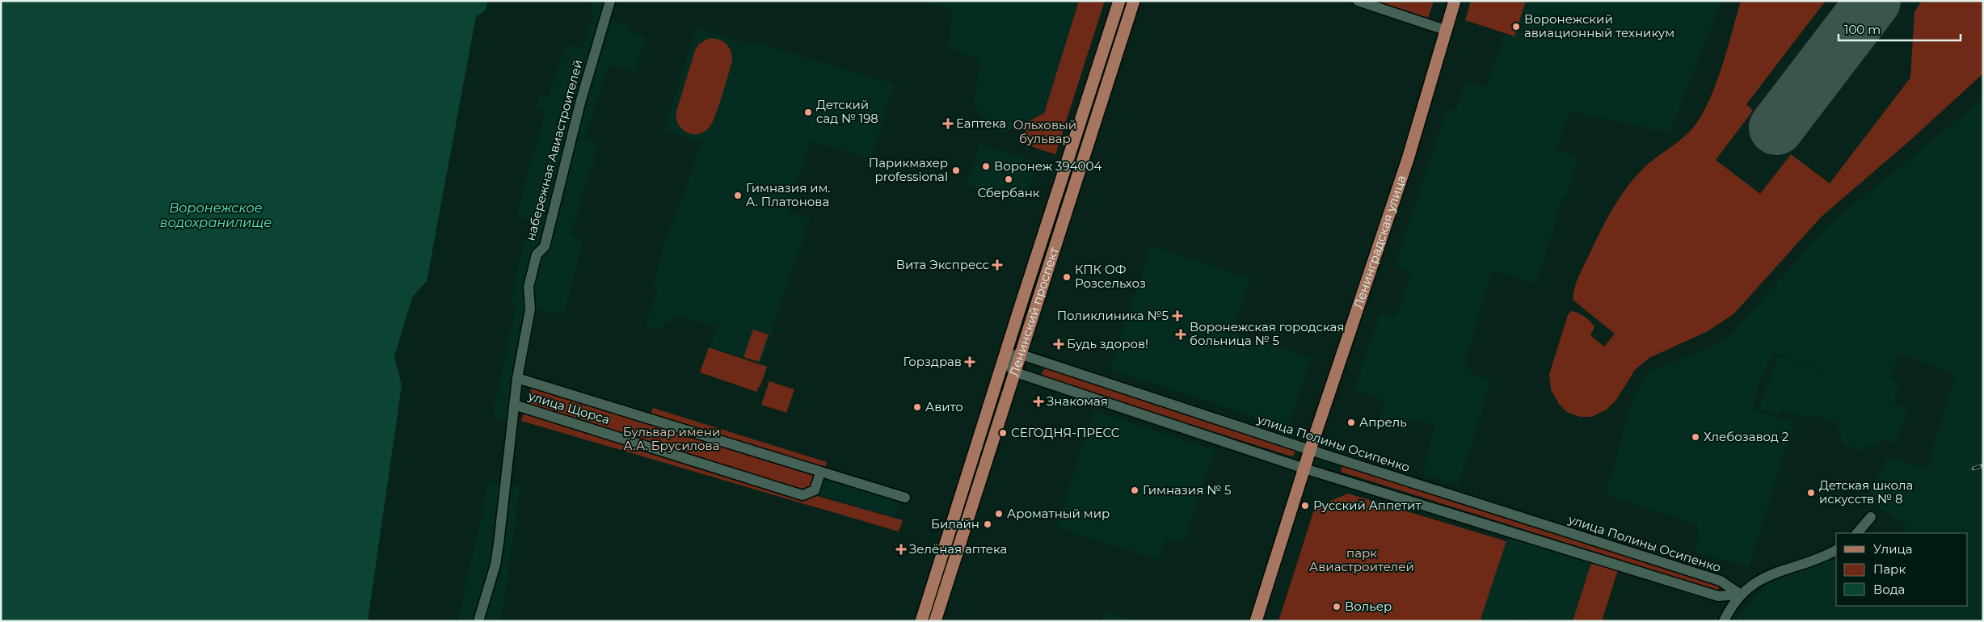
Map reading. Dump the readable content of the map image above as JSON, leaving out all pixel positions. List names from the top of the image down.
{
  "streets": {
    "main road": ["Ленинградская улица", "Ленинский проспект"],
    "street": ["набережная Авиастроителей", "улица Щорса", "улица Полины Осипенко"]
  },
  "crossings": [
    ["набережная Авиастроителей", "улица Щорса"],
    ["Ленинградская улица", "улица Полины Осипенко"],
    ["Ленинский проспект", "улица Полины Осипенко"]
  ],
  "water": ["Воронежское водохранилище"],
  "parks": ["Ольховый бульвар", "Бульвар имени А.А. Брусилова", "парк Авиастроителей"],
  "places": {
    "other": [
      "Воронежский авиационный техникум",
      "Детский сад № 198",
      "Воронеж 394004",
      "Парикмахер professional",
      "Сбербанк",
      "Гимназия им. А. Платонова",
      "КПК ОФ Розсельхоз",
      "Авито",
      "Апрель",
      "СЕГОДНЯ-ПРЕСС",
      "Хлебозавод 2",
      "Гимназия № 5",
      "Детская школа искусств № 8",
      "Русский Аппетит",
      "Ароматный мир",
      "Билайн",
      "Вольер"
    ],
    "health": [
      "Еаптека",
      "Вита Экспресс",
      "Поликлиника №5",
      "Воронежская городская больница № 5",
      "Будь здоров!",
      "Горздрав",
      "Знакомая",
      "Зелёная аптека"
    ]
  },
  "legend": ["Улица", "Парк", "Вода"],
  "scale_bar": "100 m"
}
